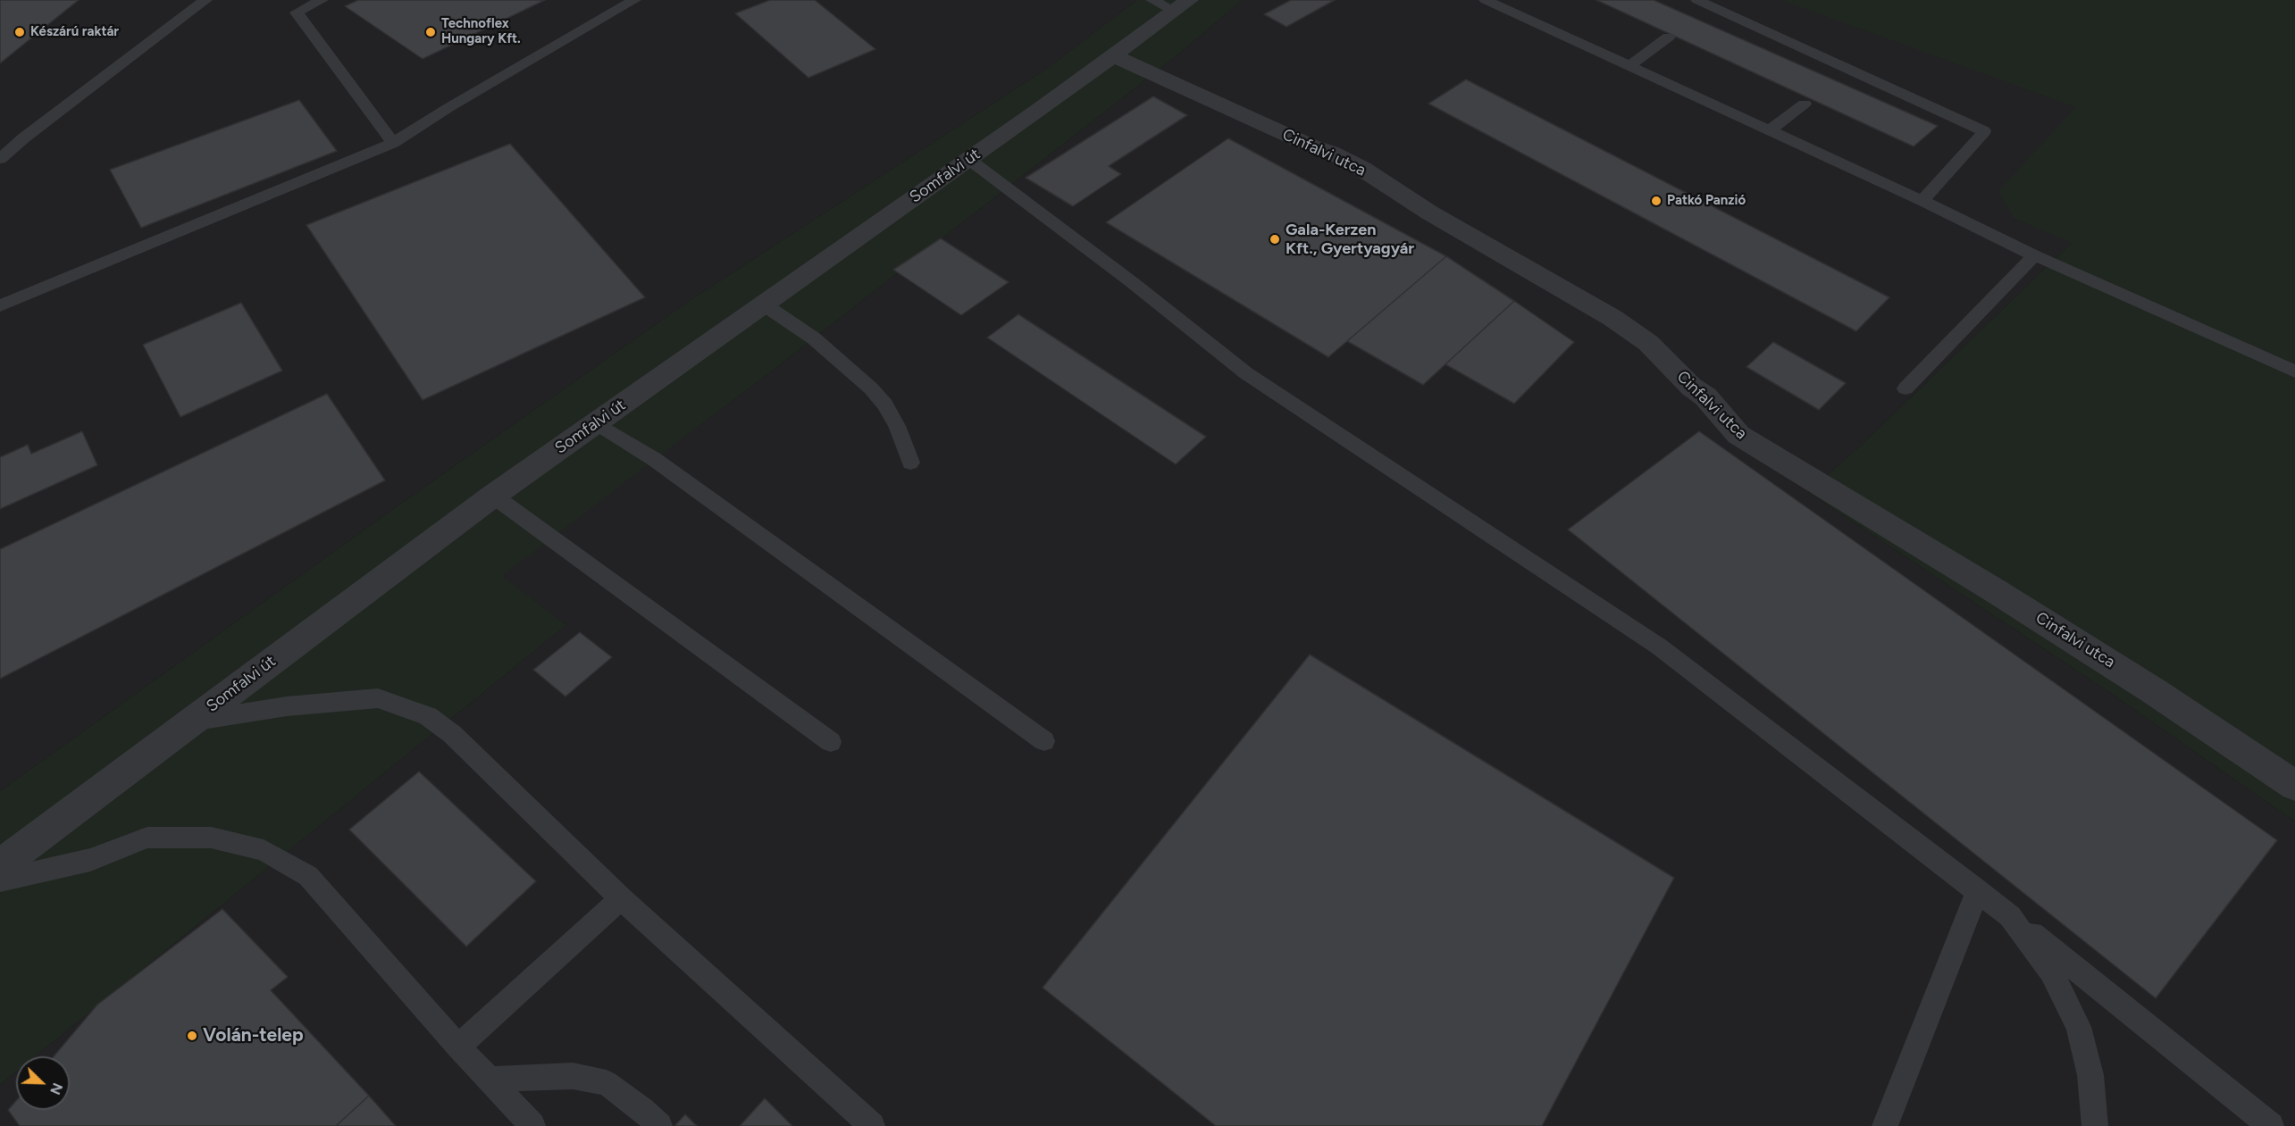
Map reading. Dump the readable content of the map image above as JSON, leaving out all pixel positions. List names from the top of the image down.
{
  "streets": {
    "street": ["Cinfalvi utca", "Somfalvi út"]
  },
  "crossings": [
    ["Cinfalvi utca", "Somfalvi út"]
  ],
  "places": [
    "Készárú raktár",
    "Technoflex Hungary Kft.",
    "Patkó Panzió",
    "Gala-Kerzen Kft., Gyertyagyár",
    "Volán-telep"
  ],
  "north": "bottom right"
}
